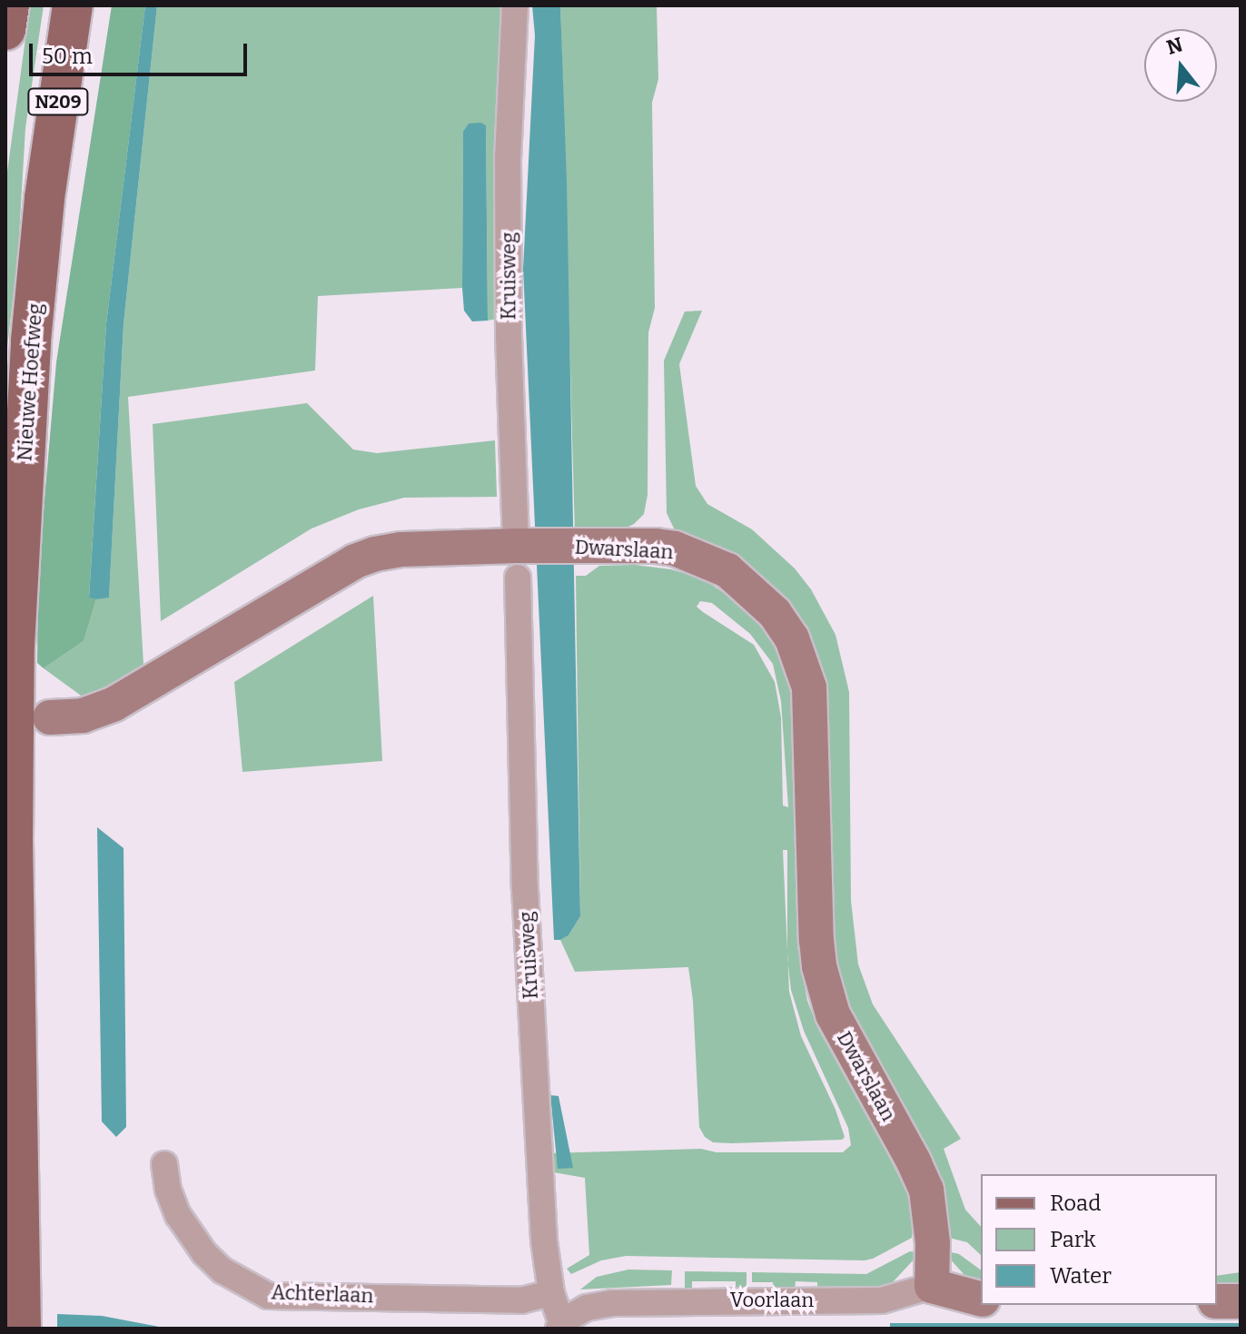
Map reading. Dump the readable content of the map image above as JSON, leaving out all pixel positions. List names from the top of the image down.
{
  "streets": {
    "main road": ["N209", "Nieuwe Hoefweg"],
    "street": [
      "Kruisweg",
      "Dwarslaan",
      "Achterlaan",
      "Voorlaan"
    ]
  },
  "crossings": [
    ["Kruisweg", "Dwarslaan"],
    ["Kruisweg", "Achterlaan"],
    ["Kruisweg", "Voorlaan"],
    ["Dwarslaan", "Voorlaan"]
  ],
  "legend": ["Road", "Park", "Water"],
  "scale_bar": "50 m",
  "north": "top"
}
